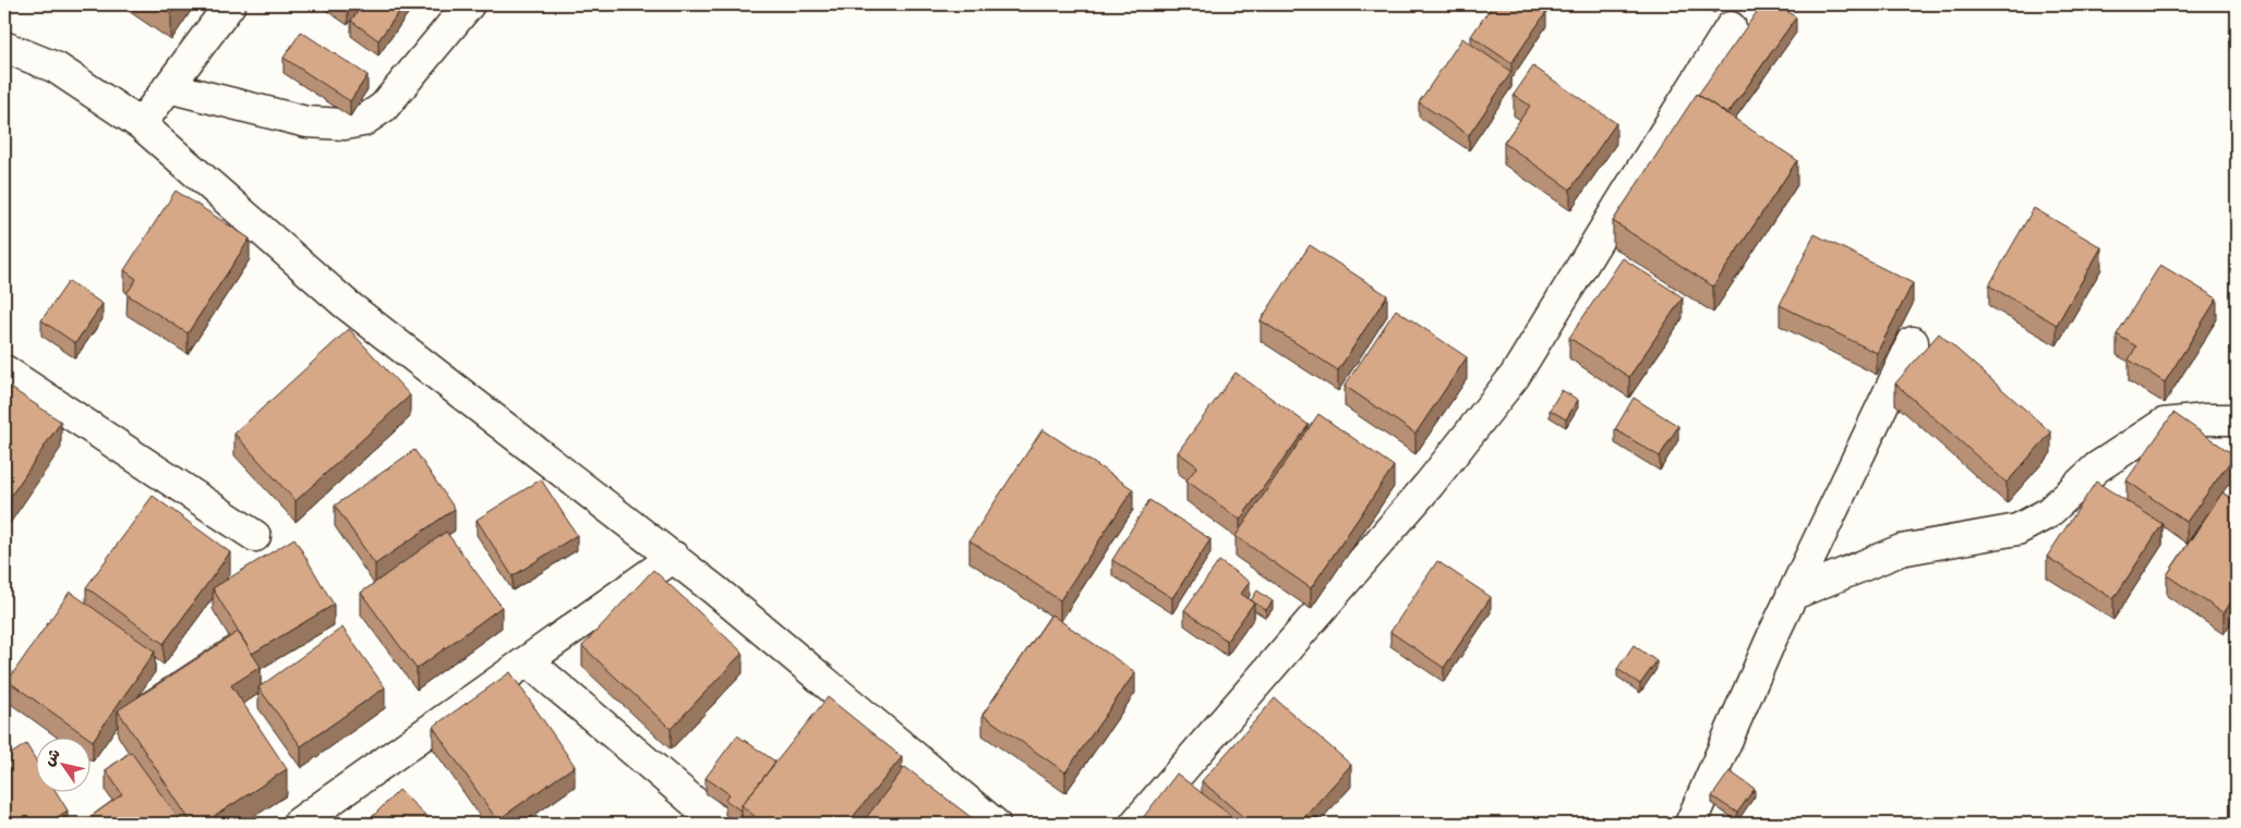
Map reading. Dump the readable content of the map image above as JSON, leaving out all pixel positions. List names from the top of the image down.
{
  "north": "top left"
}
